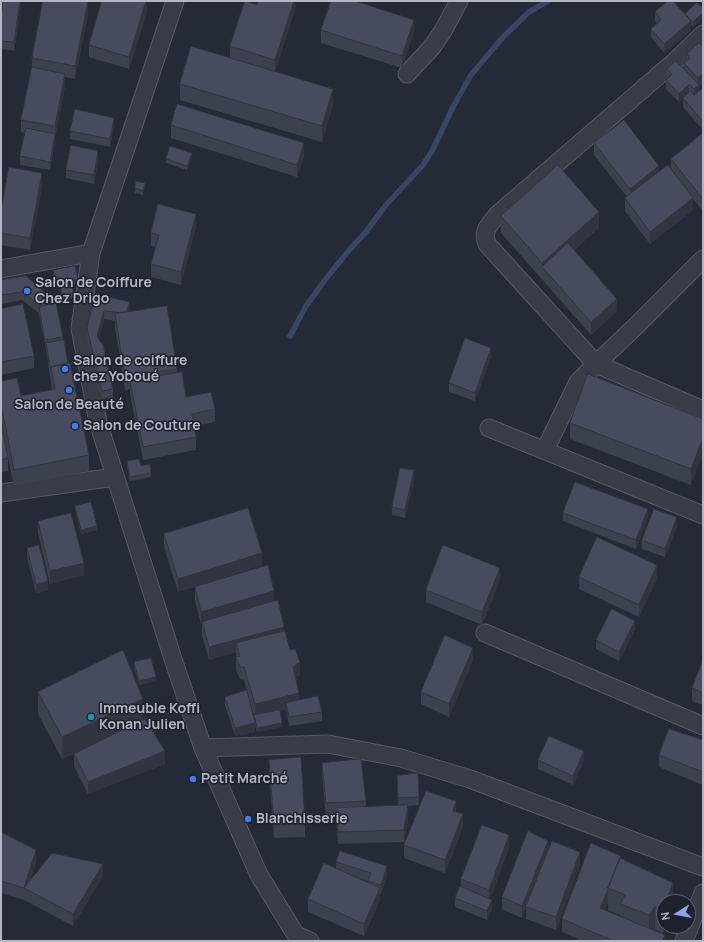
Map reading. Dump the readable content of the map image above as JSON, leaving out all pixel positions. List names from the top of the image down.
{
  "places": [
    "Salon de Coiffure Chez Drigo",
    "Salon de coiffure chez Yoboué",
    "Salon de Beauté",
    "Salon de Couture",
    "Immeuble Koffi Konan Julien",
    "Petit Marché",
    "Blanchisserie"
  ],
  "north": "left"
}
